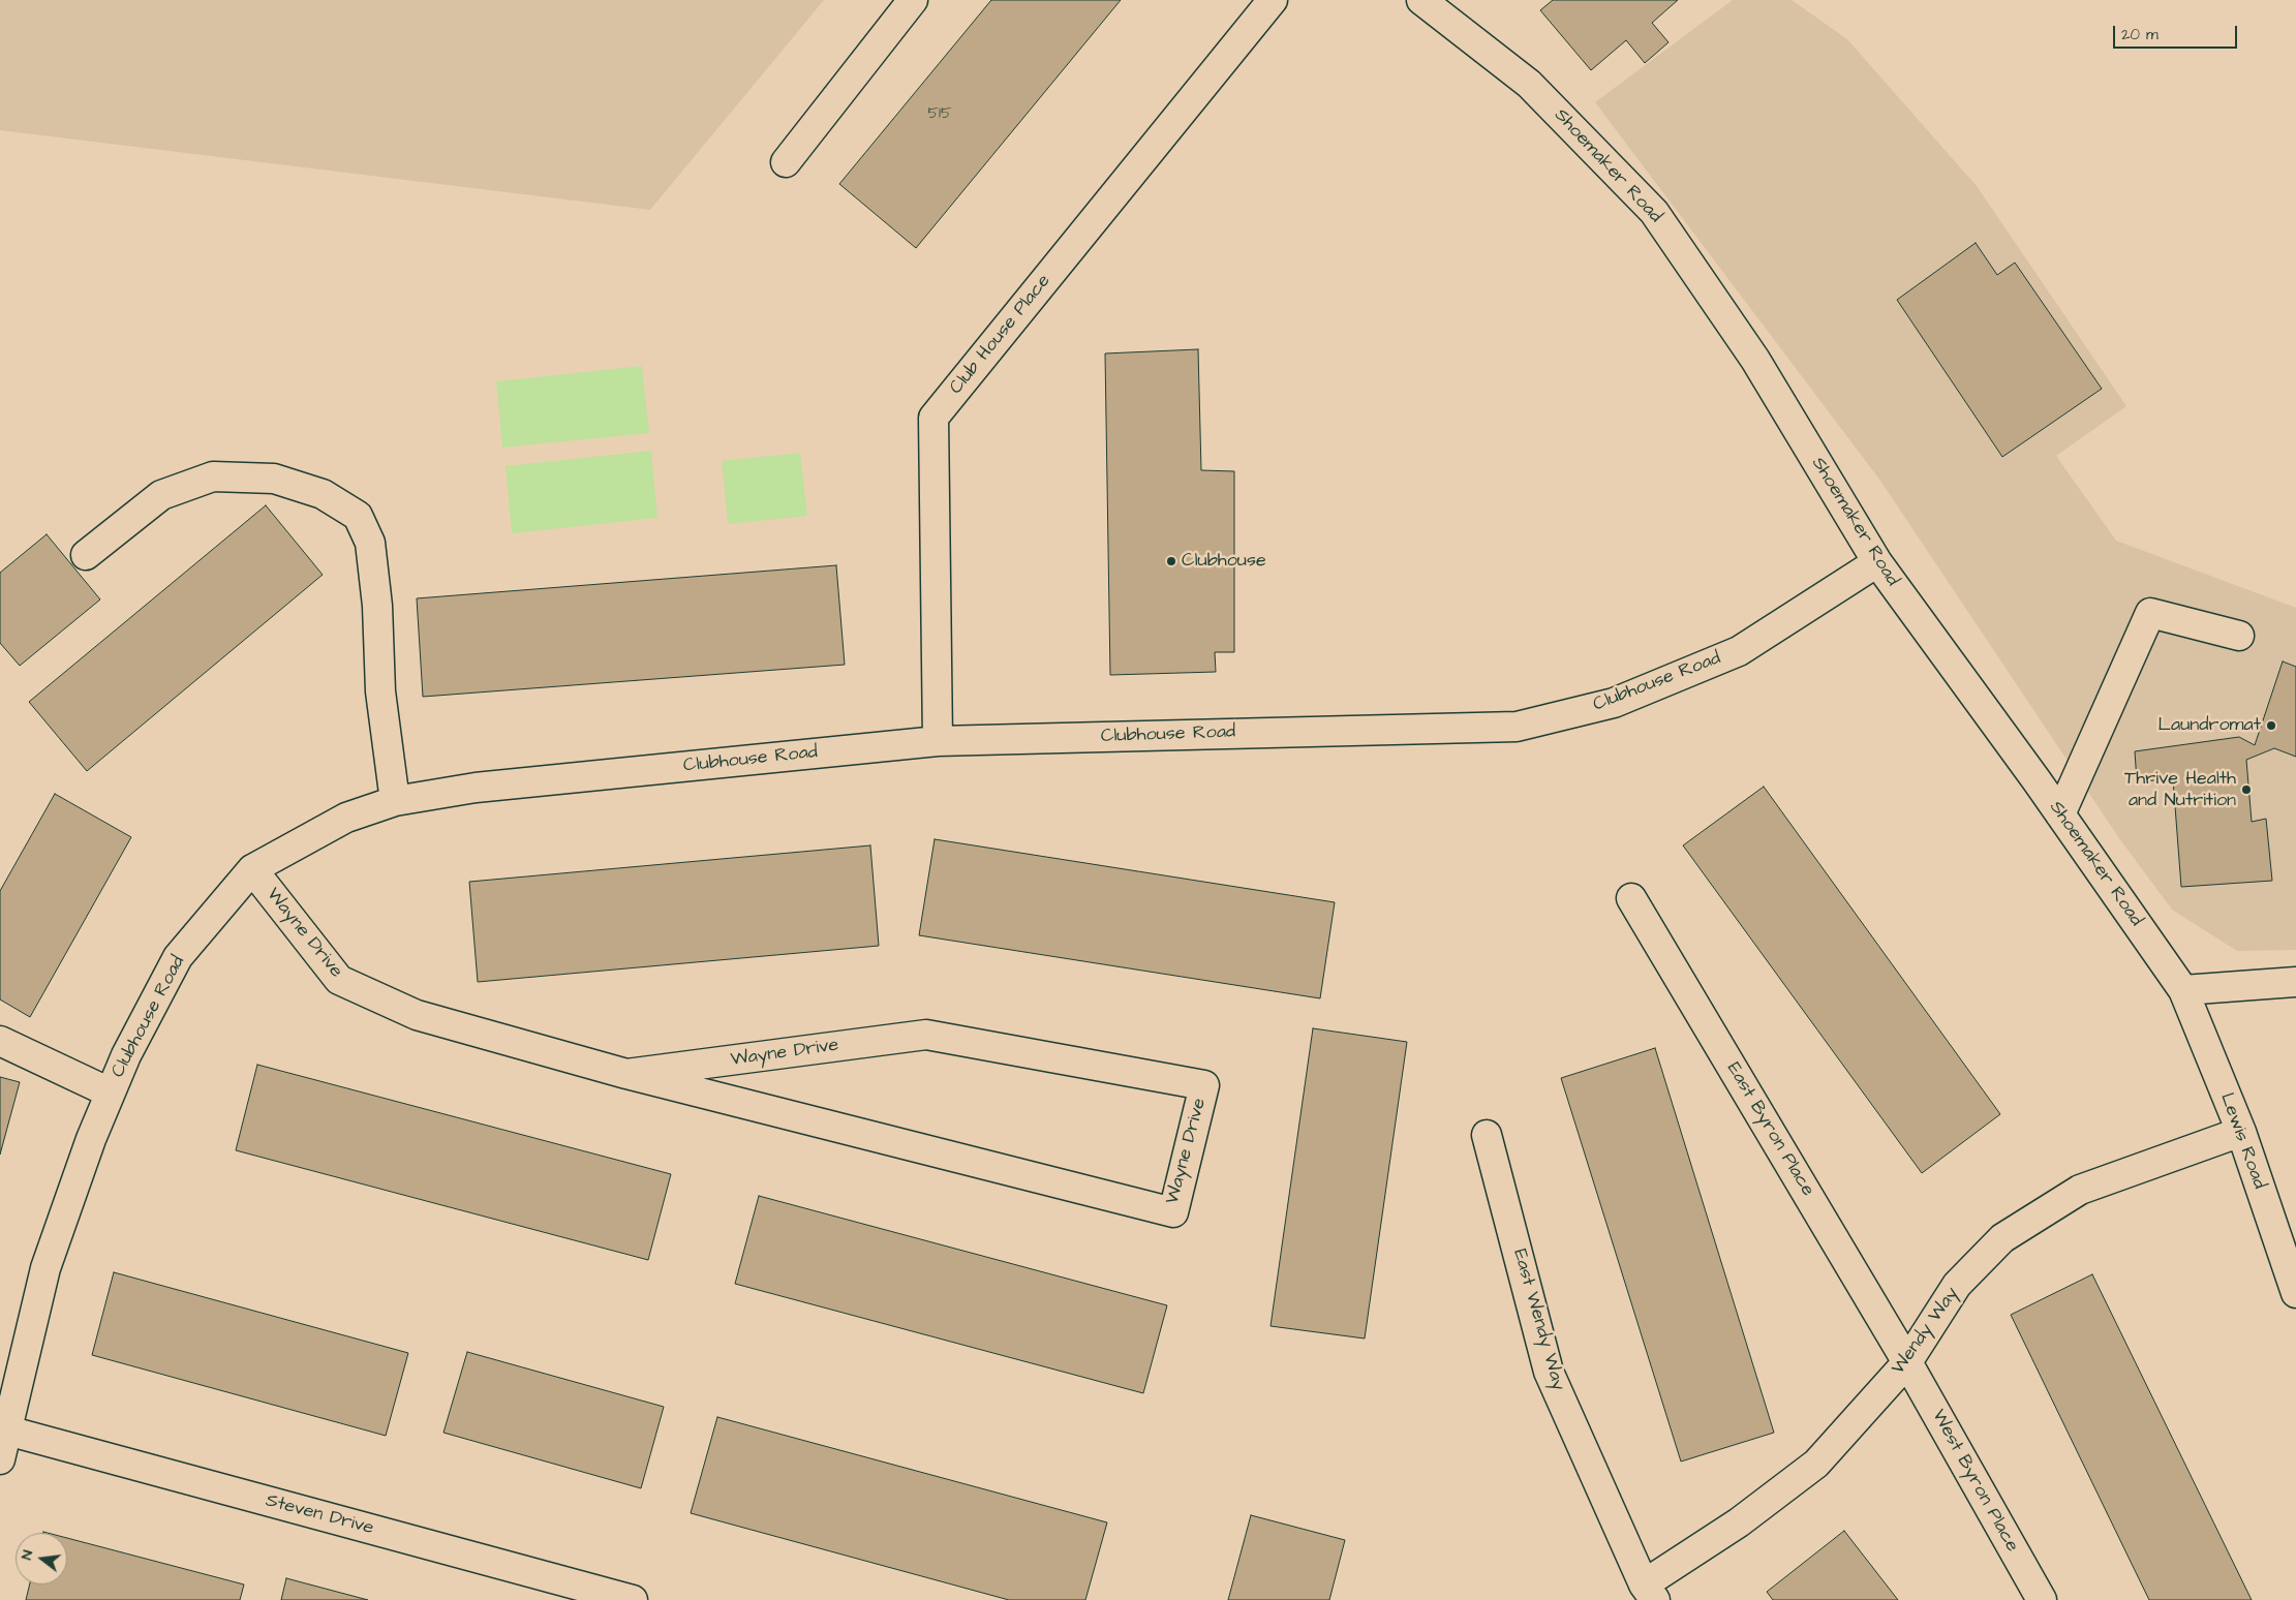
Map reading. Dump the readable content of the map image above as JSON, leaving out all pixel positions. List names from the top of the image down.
{
  "streets": {
    "street": [
      "Shoemaker Road",
      "Club House Place",
      "Clubhouse Road",
      "Wayne Drive",
      "East Byron Place",
      "Lewis Road",
      "East Wendy Way",
      "Wendy Way",
      "West Byron Place",
      "Steven Drive"
    ]
  },
  "crossings": [
    ["Shoemaker Road", "Clubhouse Road"],
    ["Shoemaker Road", "Lewis Road"],
    ["Club House Place", "Clubhouse Road"],
    ["Clubhouse Road", "Wayne Drive"],
    ["Clubhouse Road", "Steven Drive"],
    ["East Byron Place", "Wendy Way"],
    ["East Byron Place", "West Byron Place"],
    ["Lewis Road", "Wendy Way"],
    ["East Wendy Way", "Wendy Way"],
    ["Wendy Way", "West Byron Place"]
  ],
  "places": ["Clubhouse", "Laundromat", "Thrive Health and Nutrition"],
  "house_numbers": ["515"],
  "scale_bar": "20 m",
  "north": "left"
}
